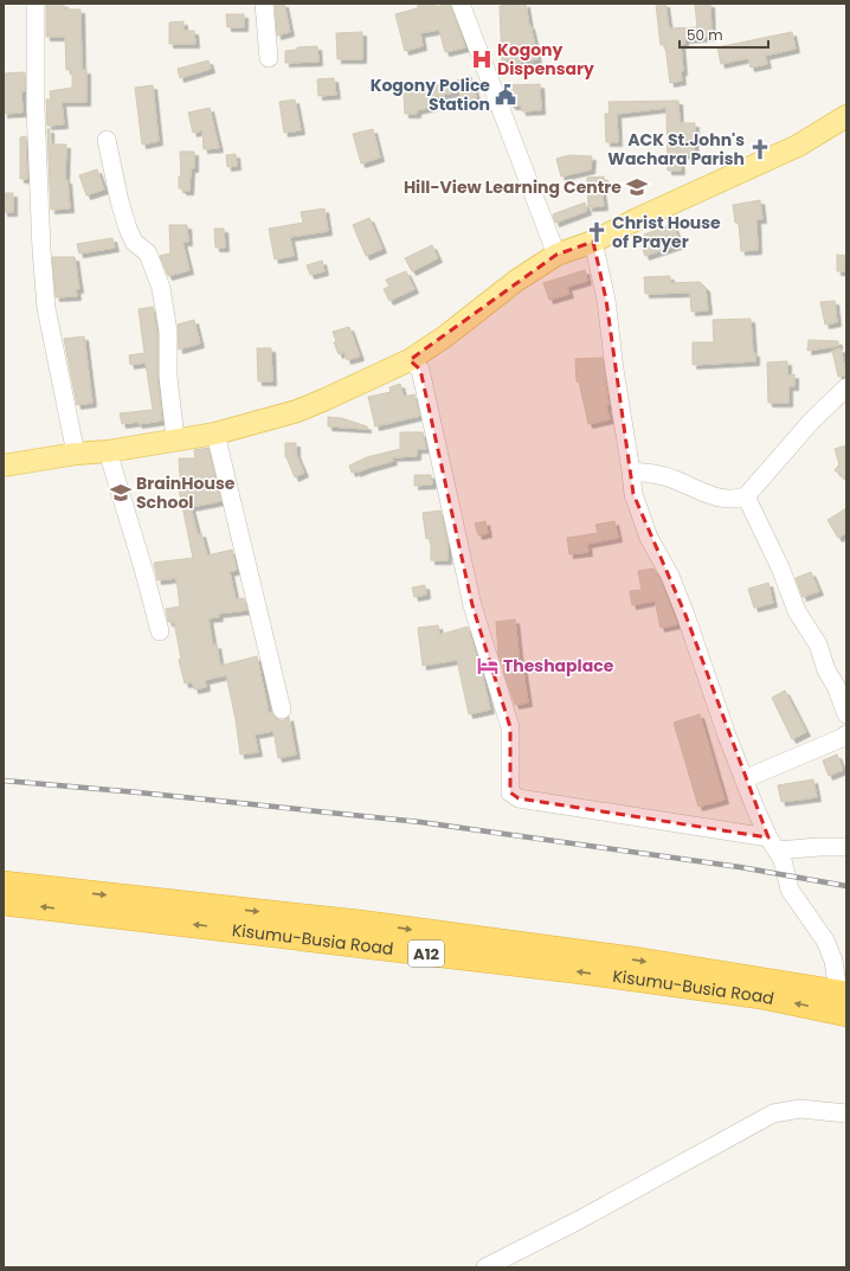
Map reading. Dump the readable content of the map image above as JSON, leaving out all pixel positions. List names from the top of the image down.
{
  "streets": {
    "highway": ["Kisumu-Busia Road", "A12"]
  },
  "places": {
    "hospital": ["Kogony Dispensary"],
    "public building": ["Kogony Police Station"],
    "church": ["ACK St.John's Wachara Parish", "Christ House of Prayer"],
    "school or university": ["Hill-View Learning Centre", "BrainHouse School"],
    "hotel": ["Theshaplace"]
  },
  "scale_bar": "50 m"
}
